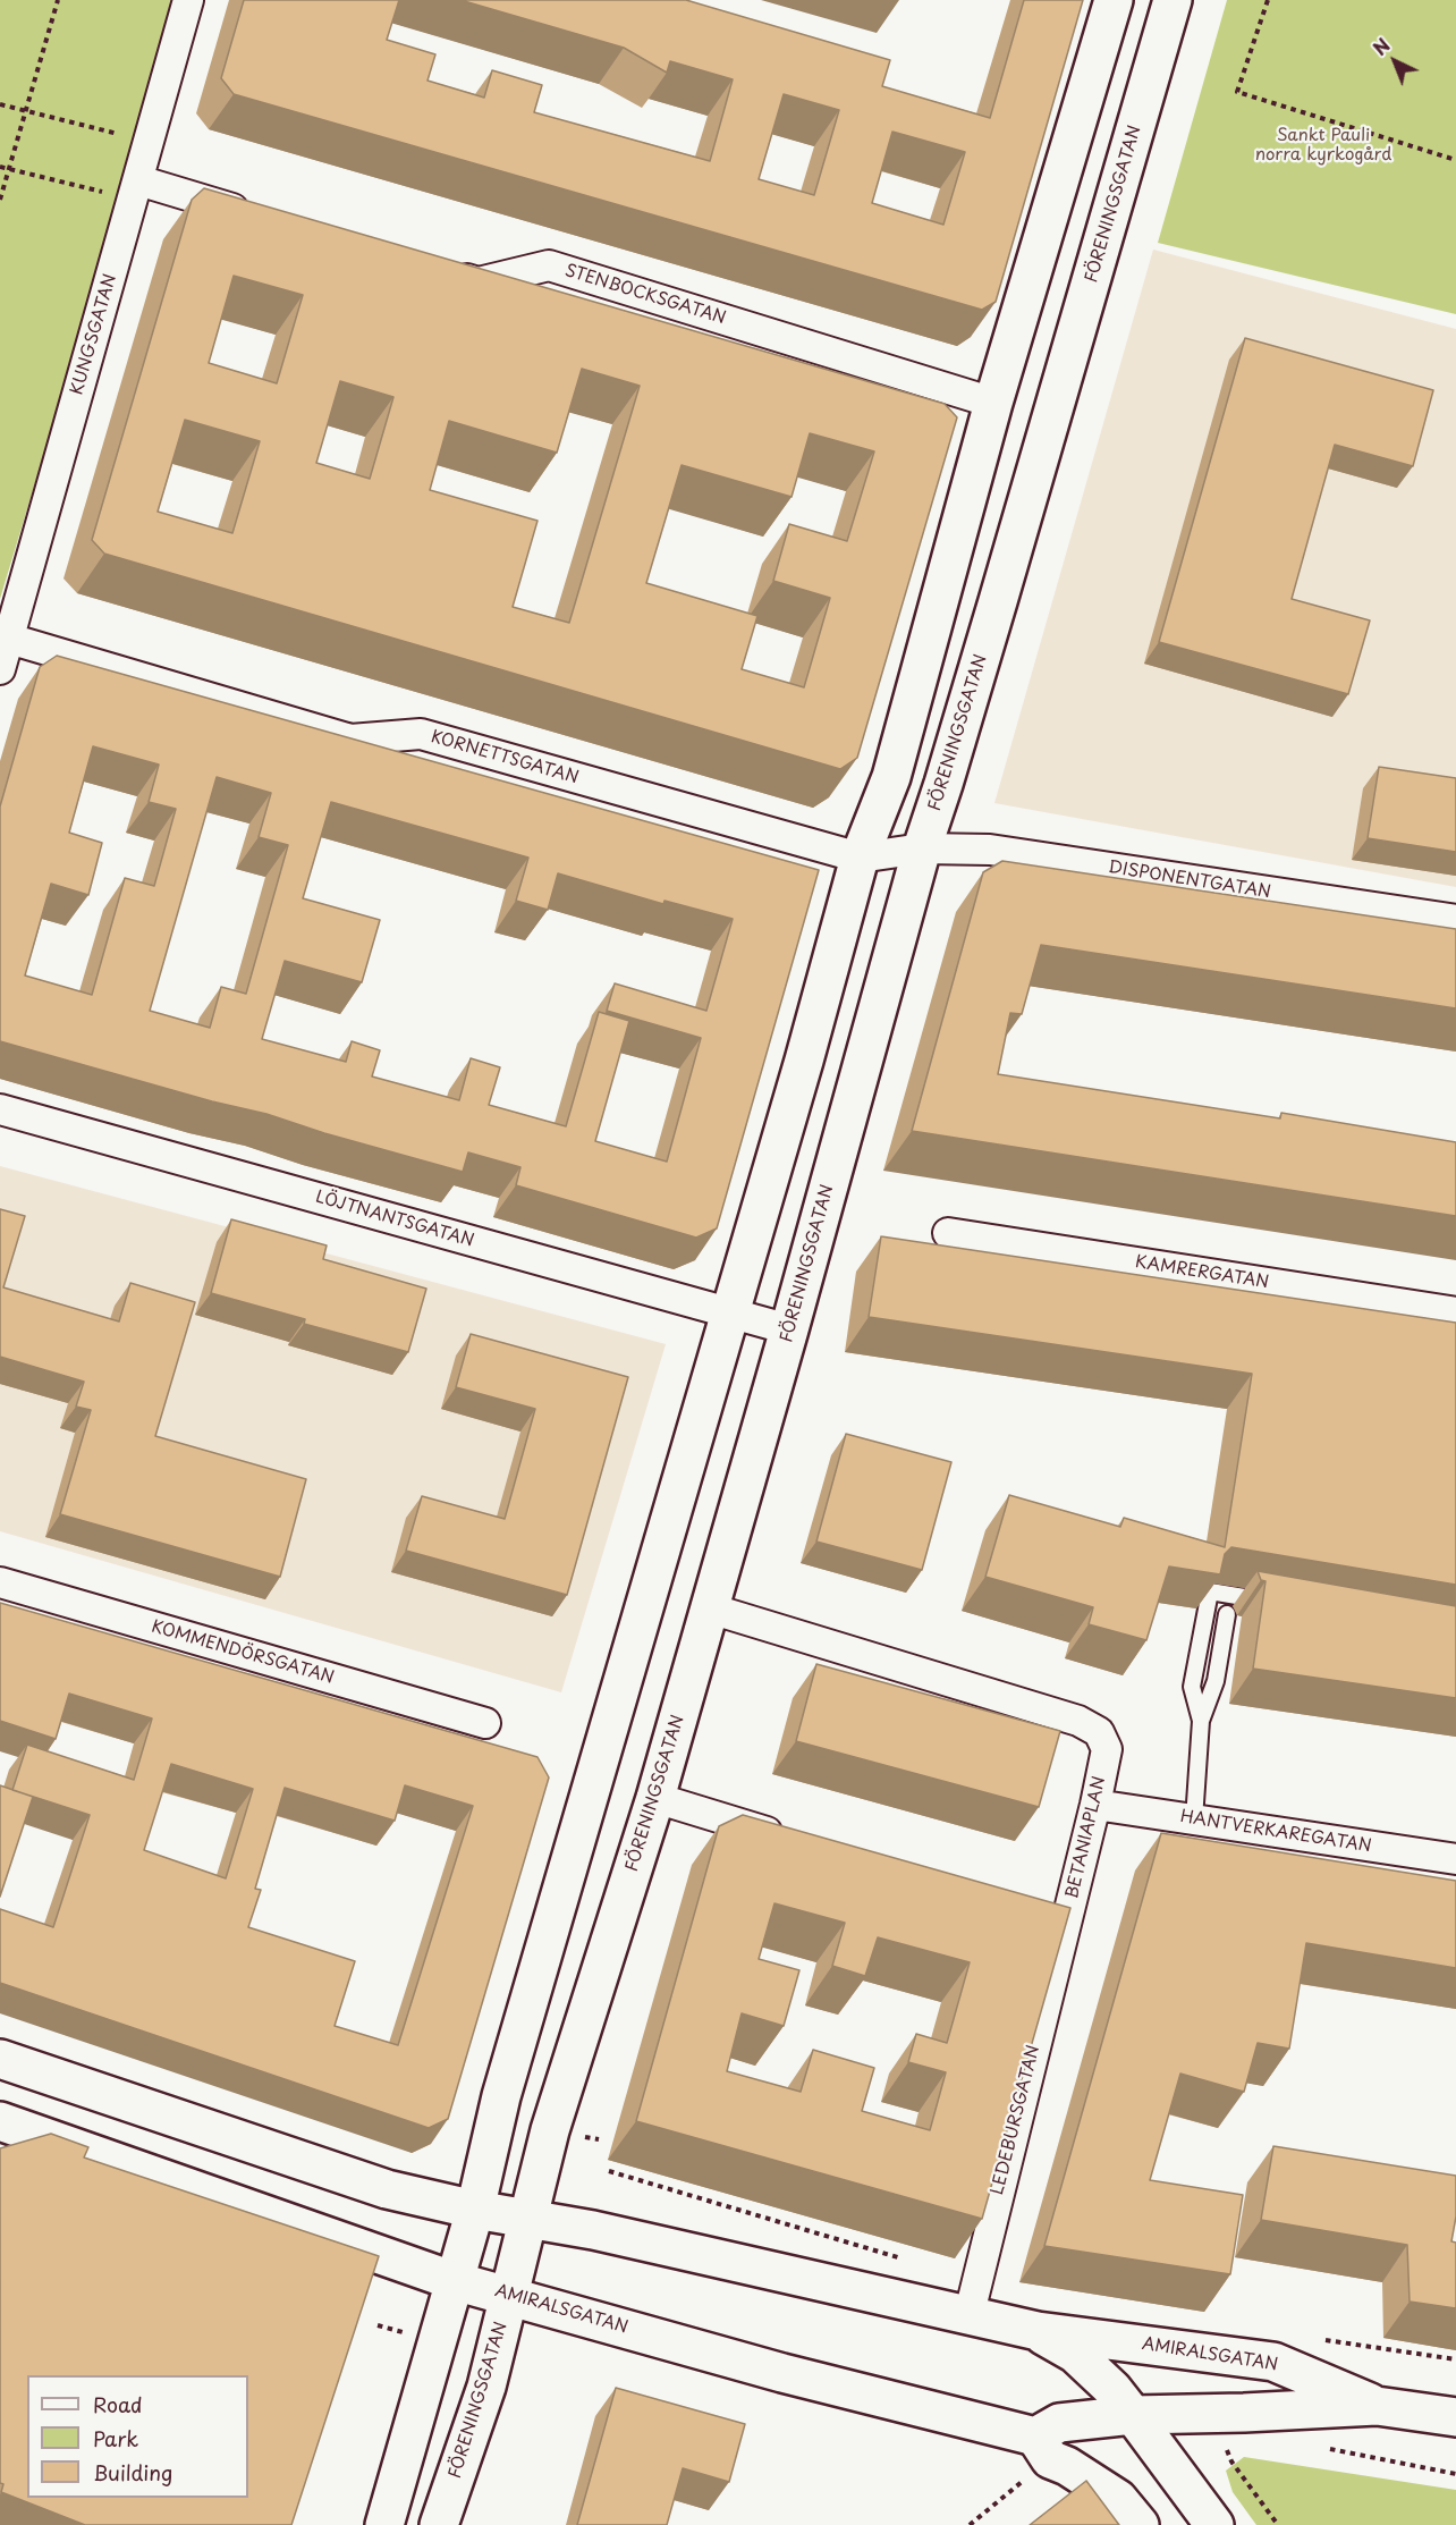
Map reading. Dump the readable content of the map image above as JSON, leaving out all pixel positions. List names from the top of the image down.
{
  "streets": {
    "street": [
      "FÖRENINGSGATAN",
      "STENBOCKSGATAN",
      "KUNGSGATAN",
      "KORNETTSGATAN",
      "DISPONENTGATAN",
      "LÖJTNANTSGATAN",
      "KAMRERGATAN",
      "KOMMENDÖRSGATAN",
      "HANTVERKAREGATAN",
      "BETANIAPLAN",
      "LEDEBURSGATAN",
      "AMIRALSGATAN"
    ]
  },
  "crossings": [
    ["FÖRENINGSGATAN", "KORNETTSGATAN"],
    ["FÖRENINGSGATAN", "DISPONENTGATAN"],
    ["FÖRENINGSGATAN", "LÖJTNANTSGATAN"],
    ["FÖRENINGSGATAN", "BETANIAPLAN"],
    ["FÖRENINGSGATAN", "AMIRALSGATAN"],
    ["KUNGSGATAN", "KORNETTSGATAN"],
    ["KORNETTSGATAN", "DISPONENTGATAN"],
    ["HANTVERKAREGATAN", "BETANIAPLAN"],
    ["BETANIAPLAN", "LEDEBURSGATAN"],
    ["LEDEBURSGATAN", "AMIRALSGATAN"]
  ],
  "parks": ["Sankt Pauli norra kyrkogård"],
  "legend": ["Road", "Park", "Building"],
  "north": "top left"
}
